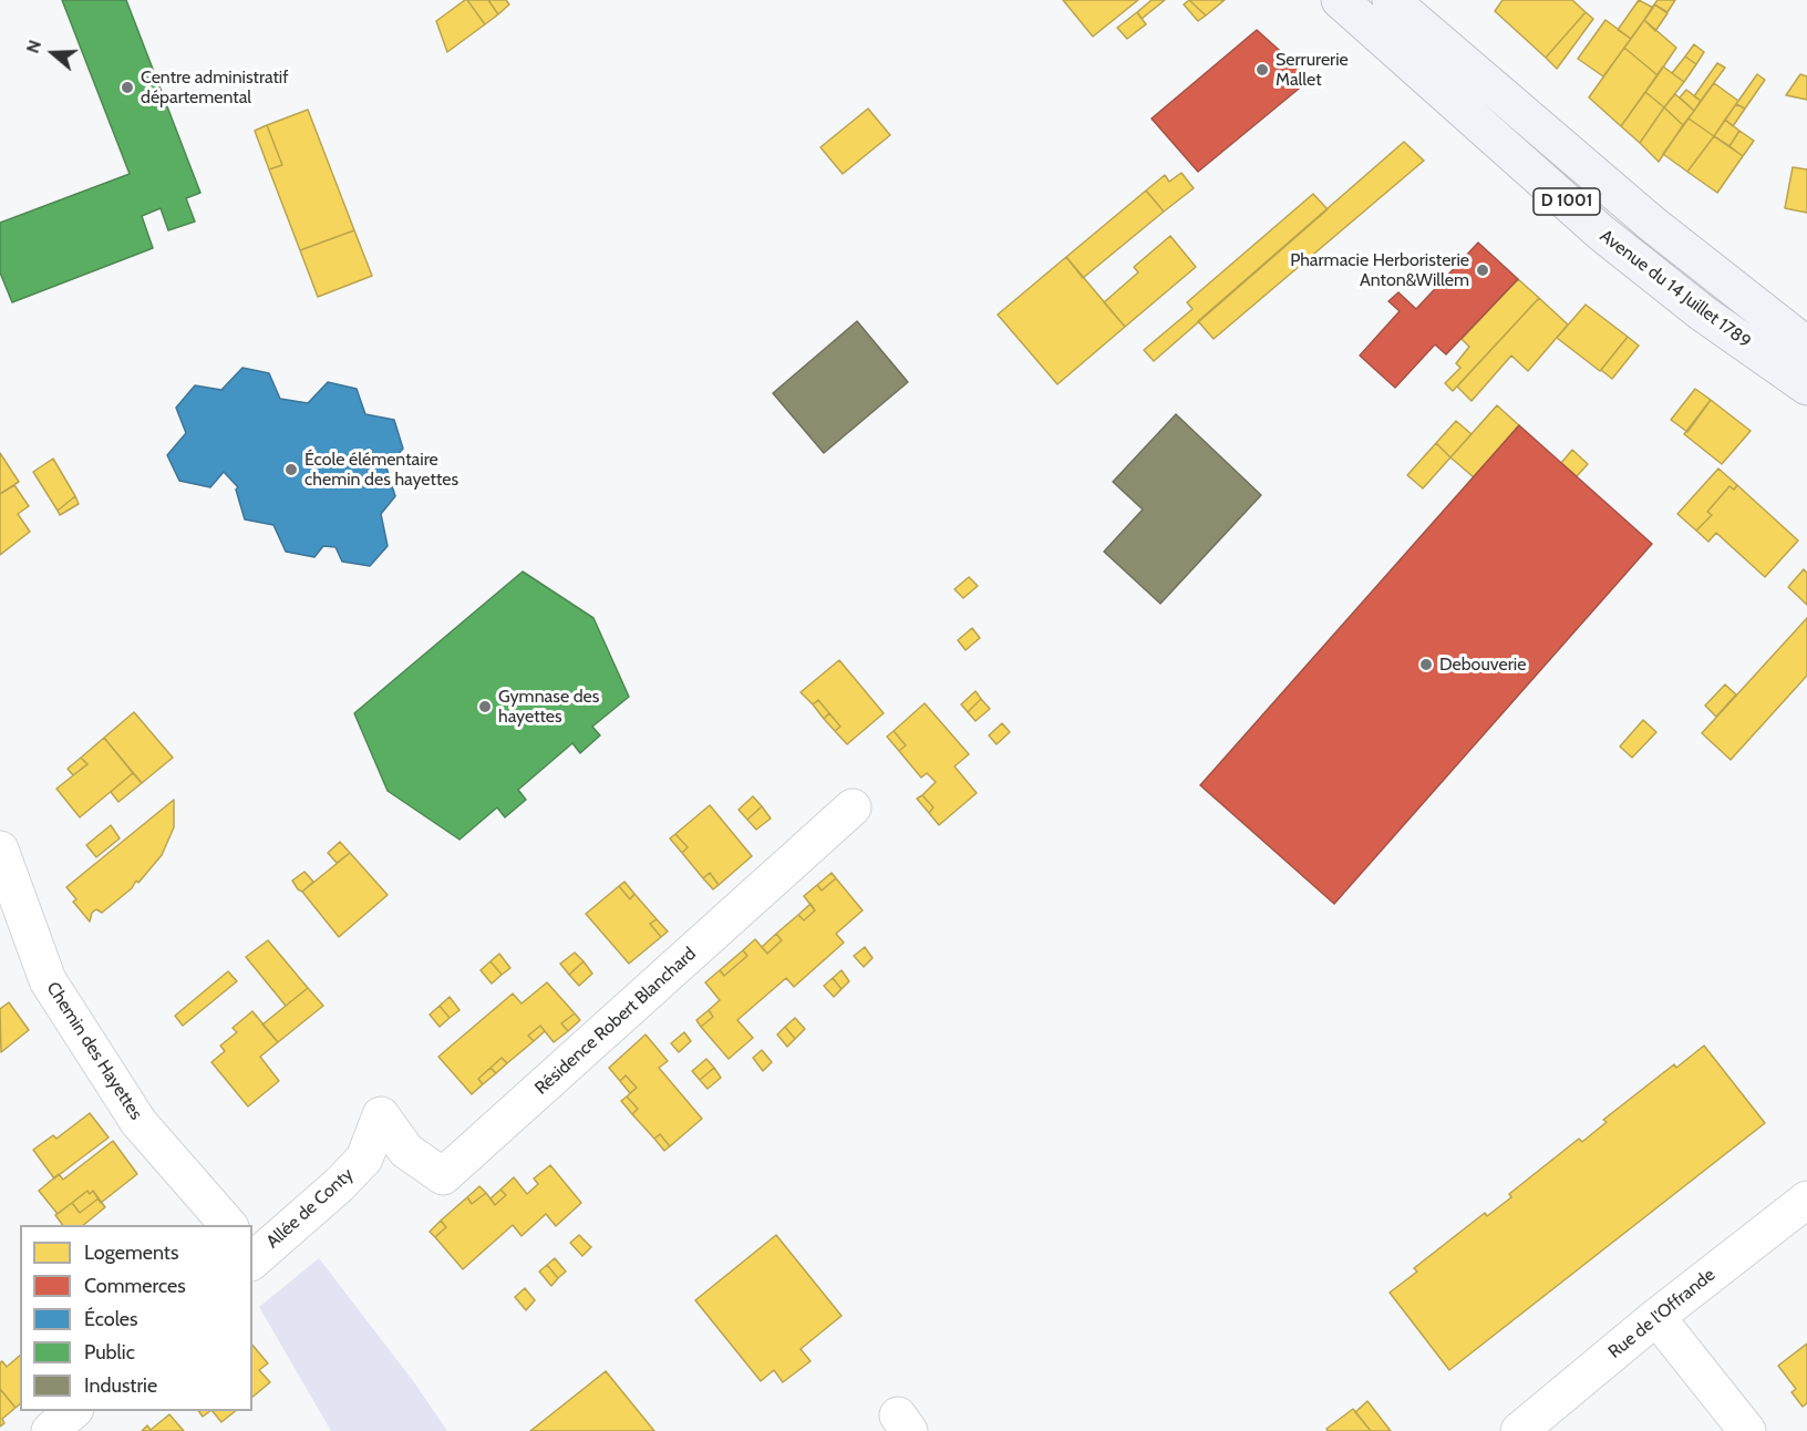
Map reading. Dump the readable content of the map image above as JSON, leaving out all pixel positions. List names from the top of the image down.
{
  "streets": {
    "main road": ["D 1001", "Avenue du 14 Juillet 1789"],
    "street": [
      "Résidence Robert Blanchard",
      "Chemin des Hayettes",
      "Allée de Conty",
      "Rue de l'Offrande"
    ]
  },
  "crossings": [
    ["Résidence Robert Blanchard", "Allée de Conty"]
  ],
  "places": [
    "Serrurerie Mallet",
    "Centre administratif départemental",
    "Pharmacie Herboristerie Anton&Willem",
    "École élémentaire chemin des hayettes",
    "Debouverie",
    "Gymnase des hayettes"
  ],
  "legend": [
    "Logements",
    "Commerces",
    "Écoles",
    "Public",
    "Industrie"
  ],
  "north": "left"
}
